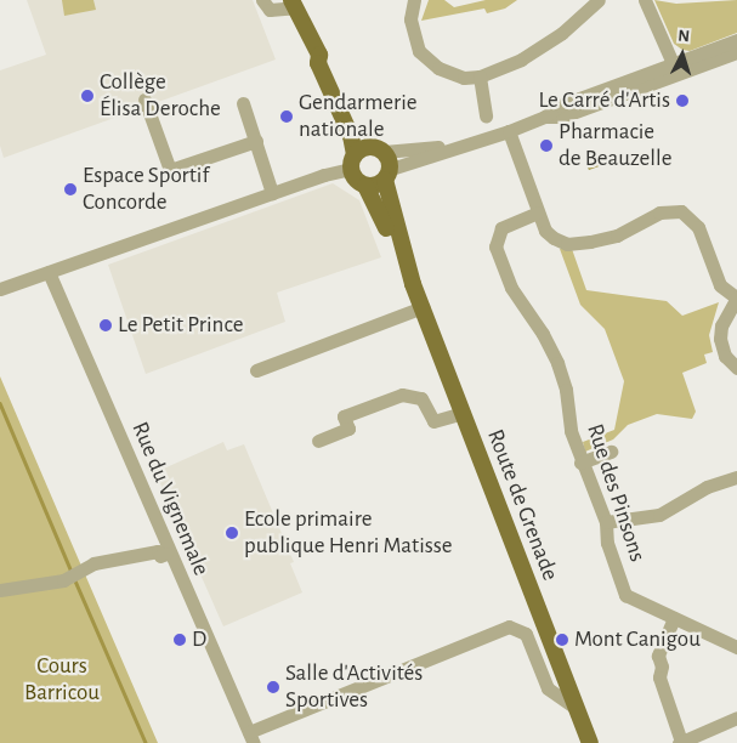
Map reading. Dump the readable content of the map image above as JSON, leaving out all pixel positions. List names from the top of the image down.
{
  "streets": {
    "main road": ["Route de Grenade"],
    "street": ["Rue des Pinsons", "Rue du Vignemale"]
  },
  "parks": ["Cours Barricou"],
  "places": [
    "Collège Élisa Deroche",
    "Le Carré d'Artis",
    "Gendarmerie nationale",
    "Pharmacie de Beauzelle",
    "Espace Sportif Concorde",
    "Le Petit Prince",
    "Ecole primaire publique Henri Matisse",
    "D",
    "Mont Canigou",
    "Salle d'Activités Sportives"
  ],
  "north": "top"
}
